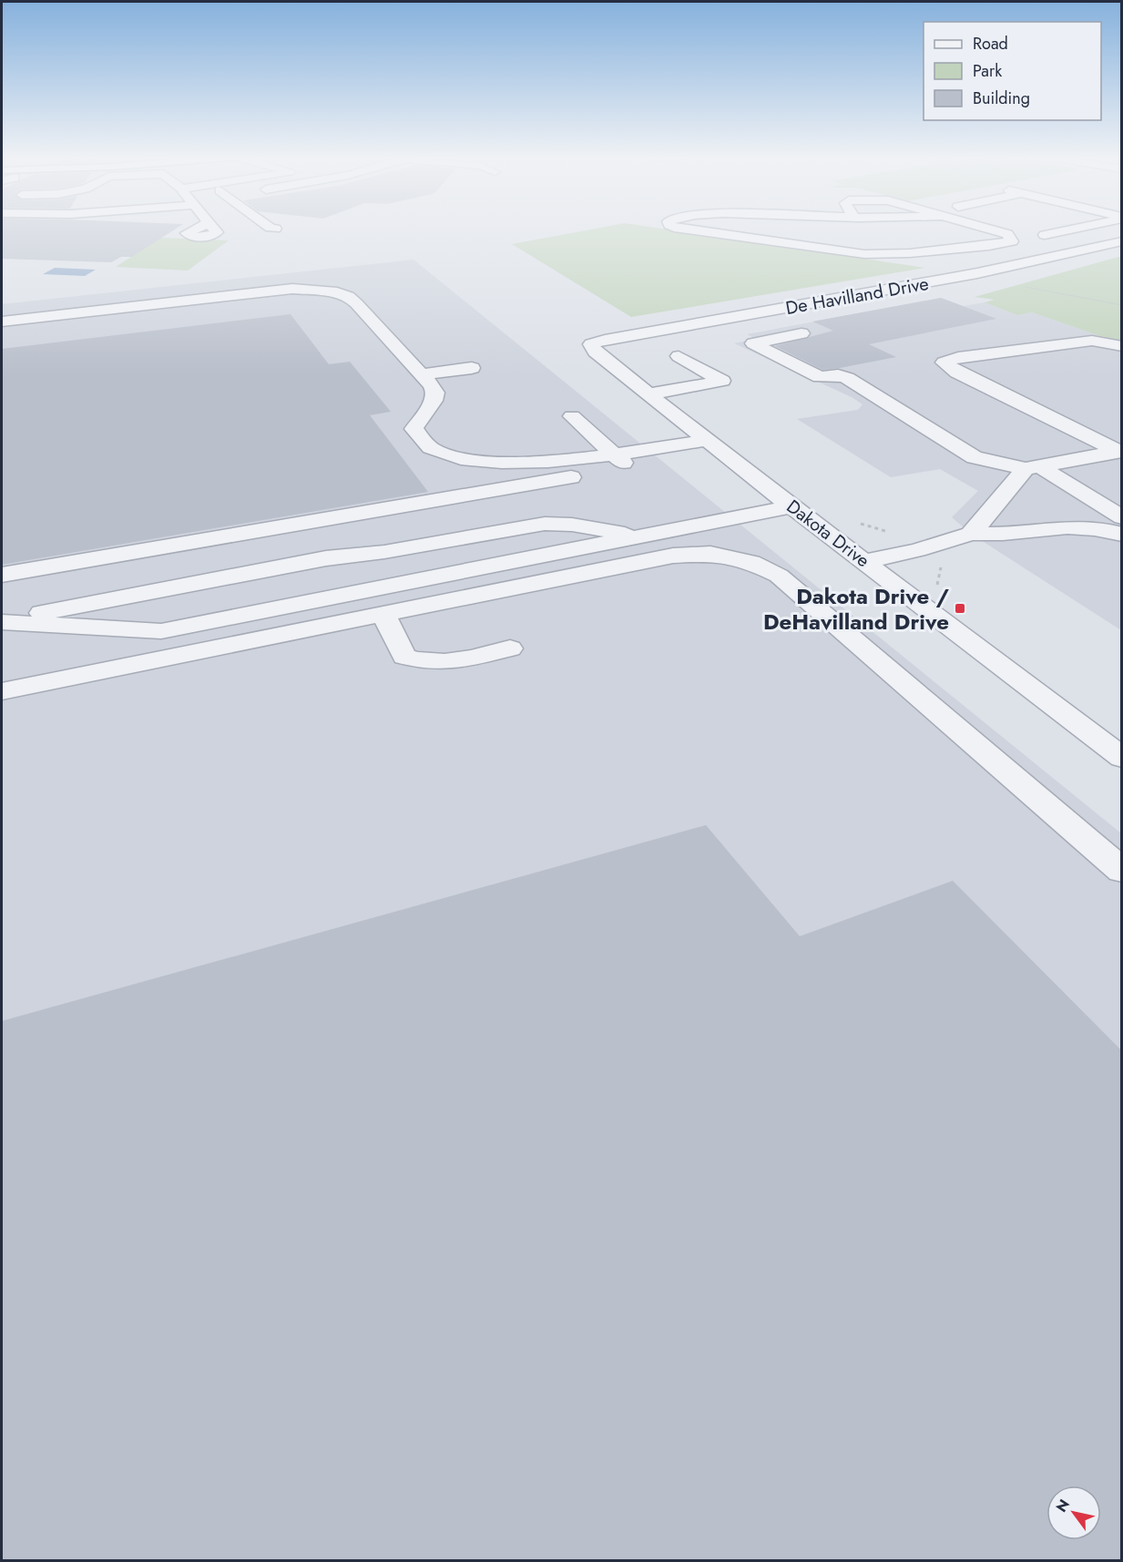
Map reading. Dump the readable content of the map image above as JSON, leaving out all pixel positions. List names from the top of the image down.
{
  "streets": {
    "street": ["De Havilland Drive", "Dakota Drive"]
  },
  "crossings": [
    ["De Havilland Drive", "Dakota Drive"]
  ],
  "places": {
    "transit": ["Dakota Drive / DeHavilland Drive"]
  },
  "legend": ["Road", "Park", "Building"],
  "north": "top left"
}
